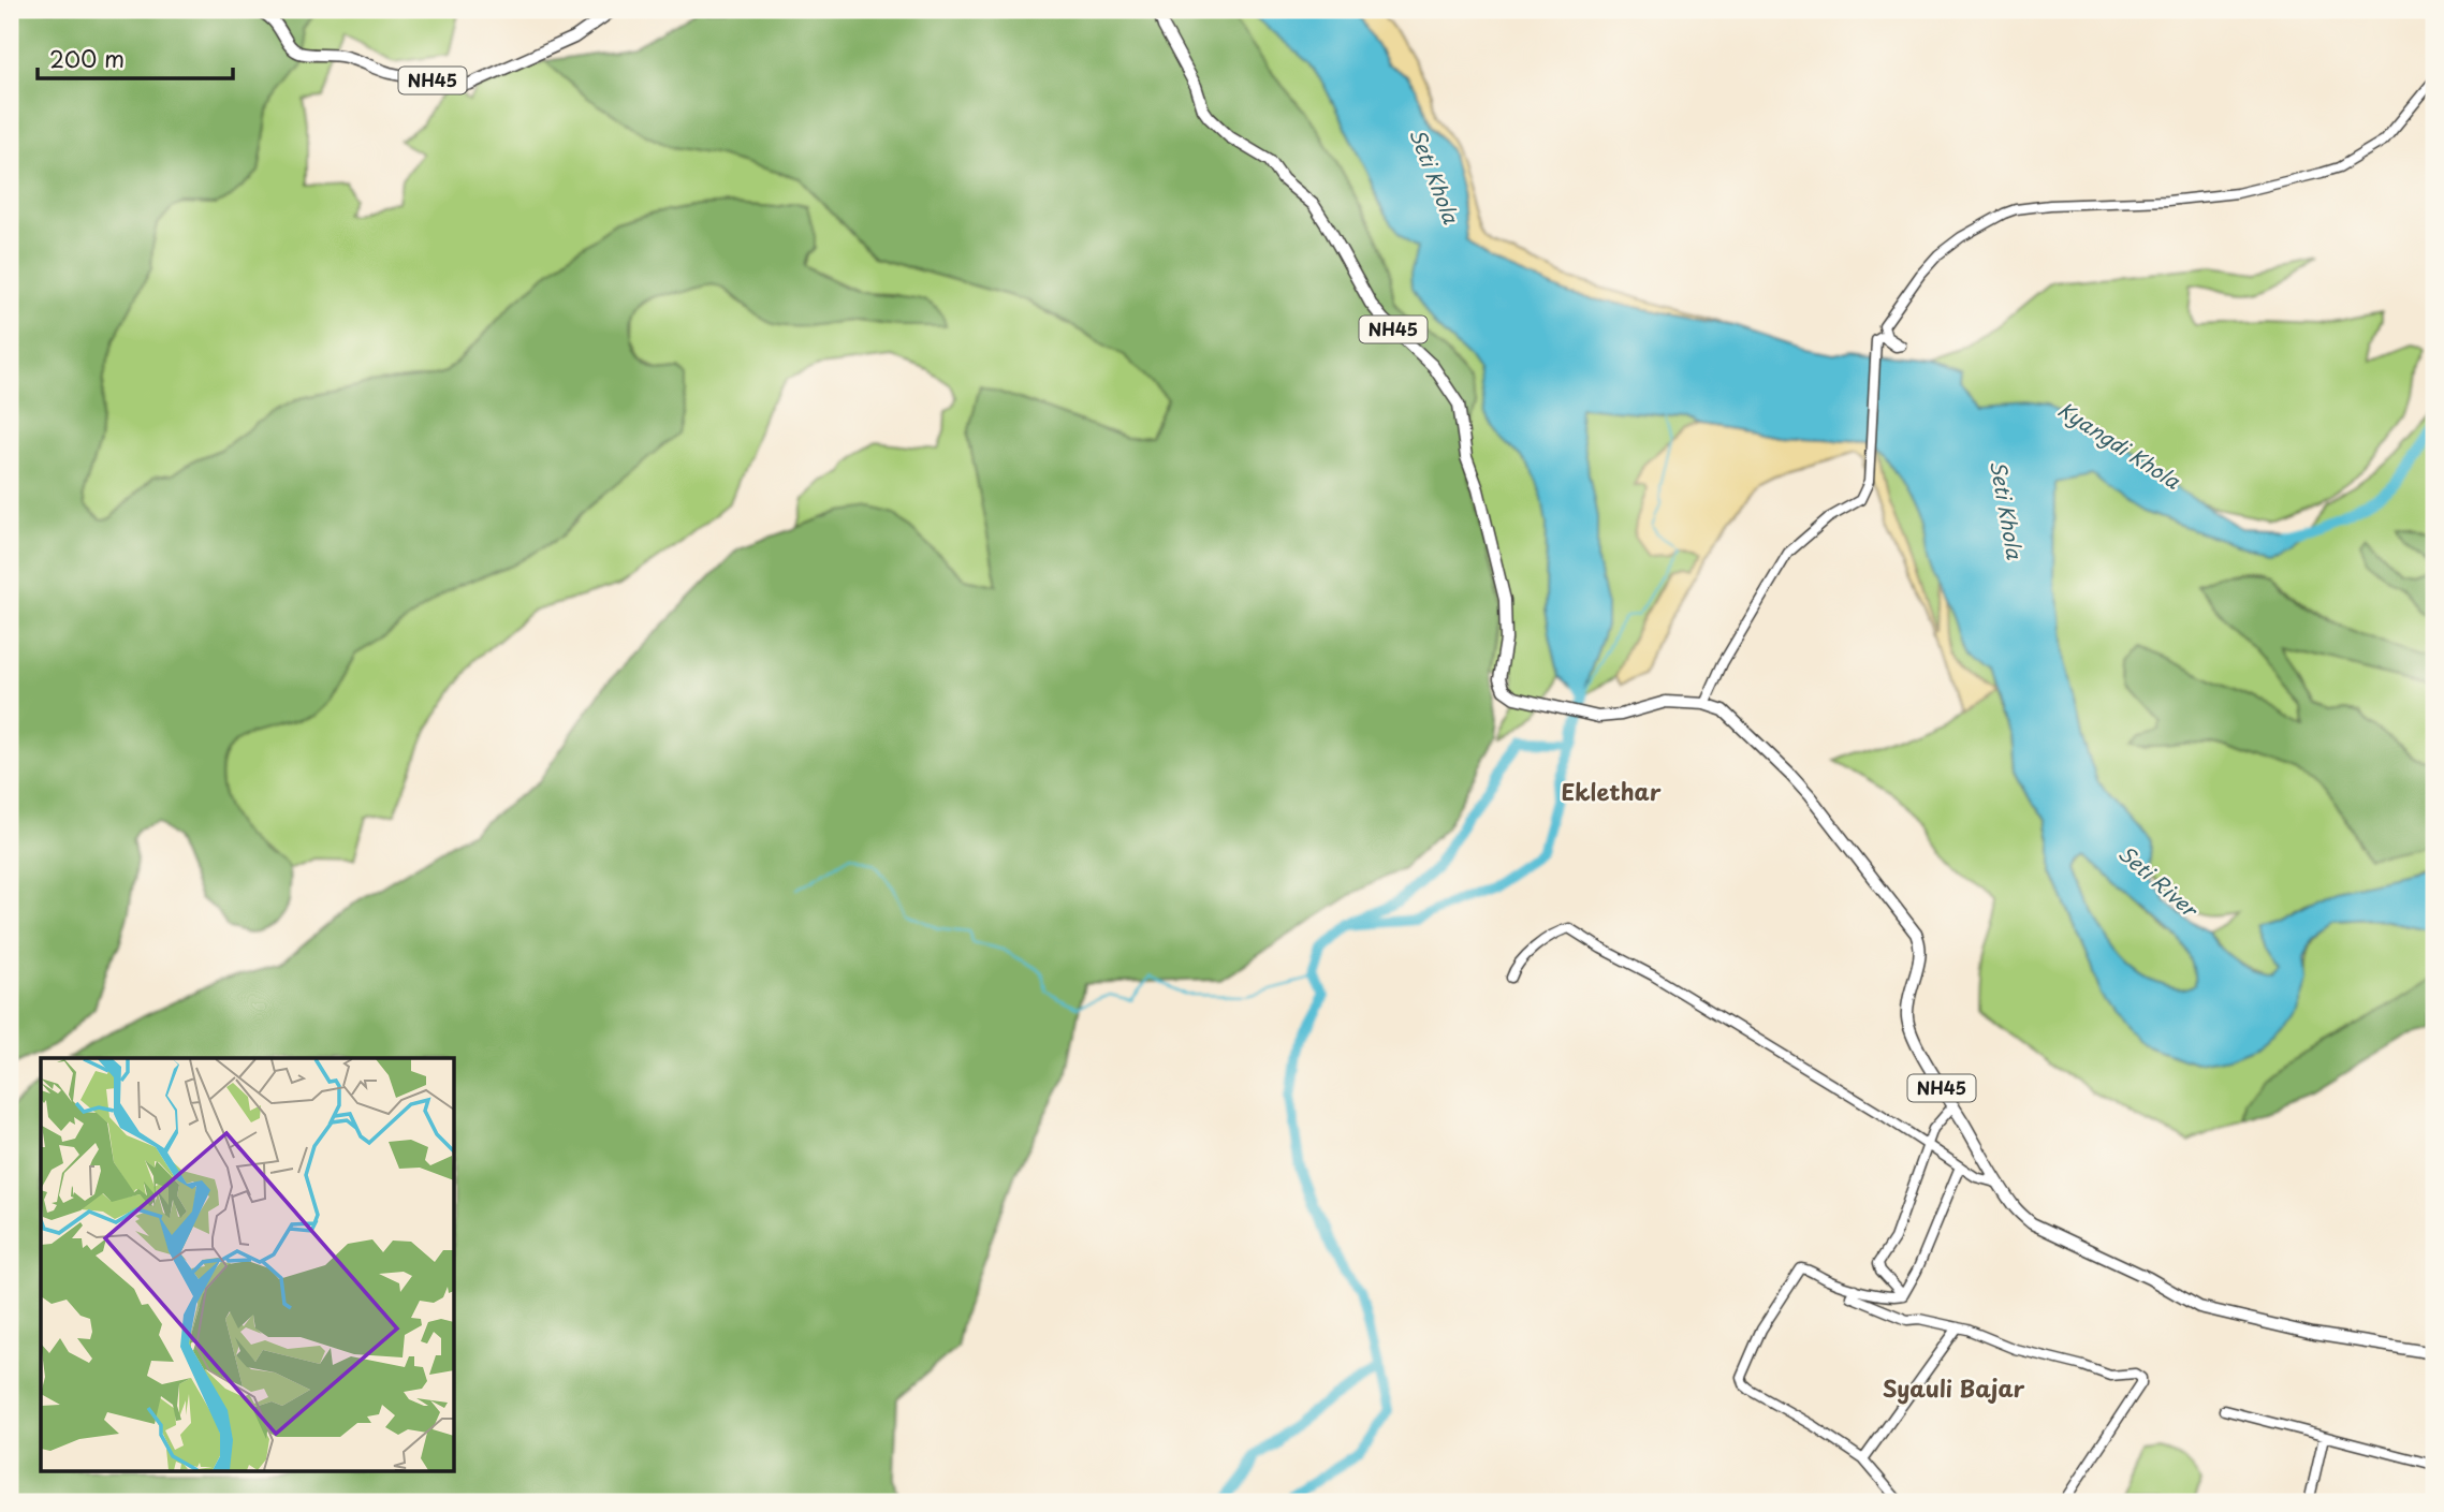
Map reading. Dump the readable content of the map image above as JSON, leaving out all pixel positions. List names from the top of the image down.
{
  "streets": {
    "main road": ["NH45"]
  },
  "districts": ["Eklethar", "Syauli Bajar"],
  "water": ["Seti Khola", "Kyangdi Khola", "Seti River"],
  "scale_bar": "200 m"
}
